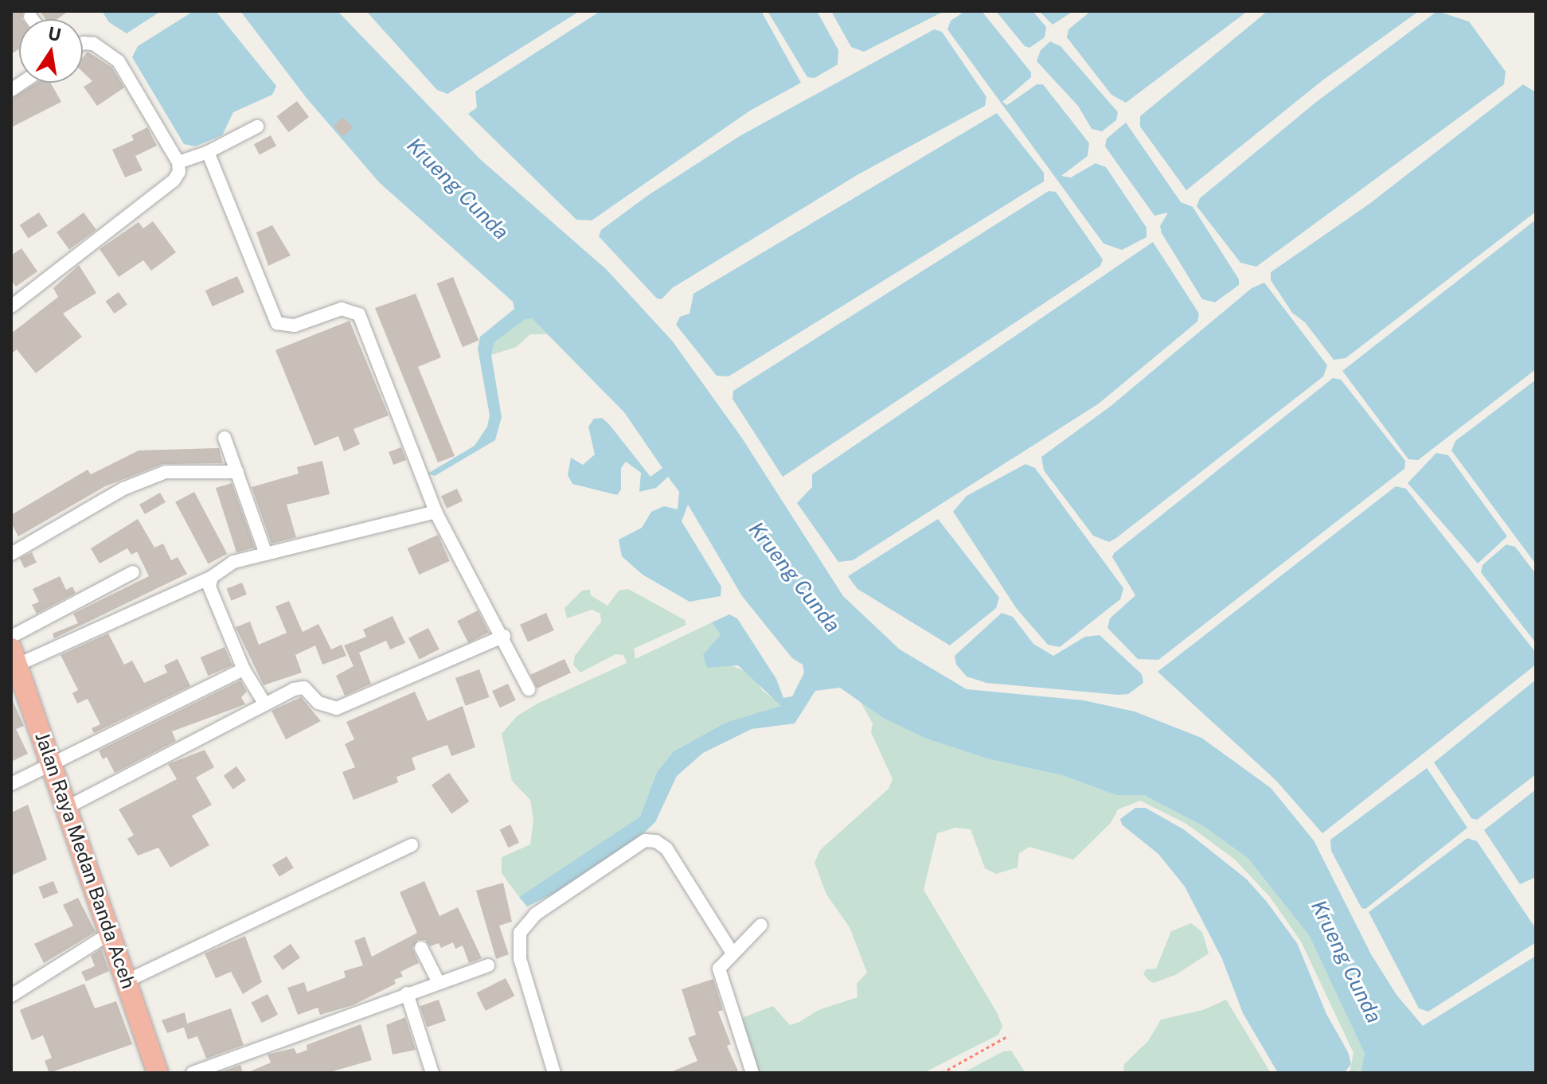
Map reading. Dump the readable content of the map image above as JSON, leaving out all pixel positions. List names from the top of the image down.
{
  "streets": {
    "highway": ["Jalan Raya Medan Banda Aceh"]
  },
  "water": ["Krueng Cunda"],
  "north": "top"
}
